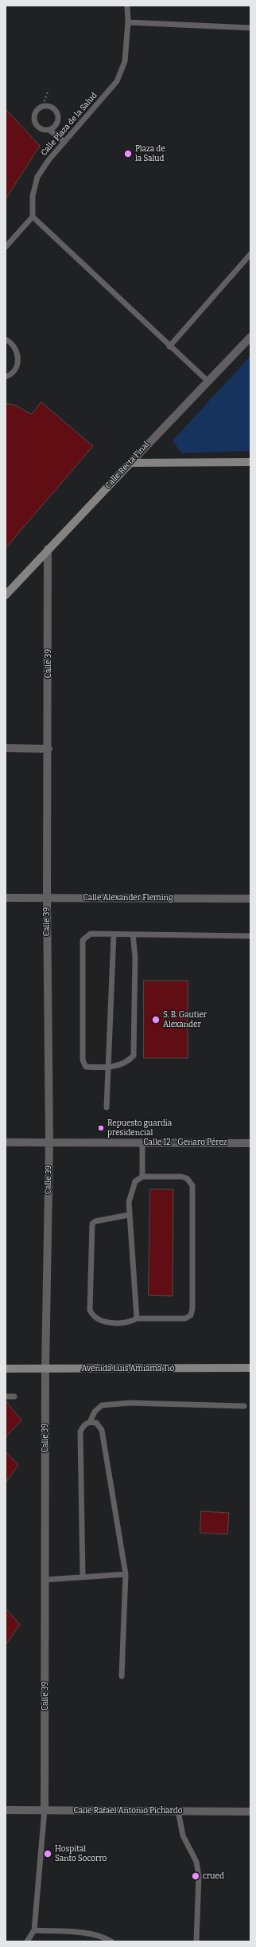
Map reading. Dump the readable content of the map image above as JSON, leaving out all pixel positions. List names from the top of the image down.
{
  "streets": {
    "street": [
      "Calle Recta Final",
      "Calle 39",
      "Calle Alexander Fleming",
      "Calle 12 - Genaro Pérez",
      "Avenida Luis Amiama Tió",
      "Calle Rafael Antonio Pichardo"
    ],
    "lane": ["Calle Plaza de la Salud"]
  },
  "crossings": [
    ["Calle Recta Final", "Calle 39"],
    ["Calle 39", "Calle Alexander Fleming"],
    ["Calle 39", "Calle 12 - Genaro Pérez"],
    ["Calle 39", "Avenida Luis Amiama Tió"],
    ["Calle 39", "Calle Rafael Antonio Pichardo"]
  ],
  "places": [
    "Plaza de la Salud",
    "S. B. Gautier Alexander",
    "Repuesto guardia presidencial",
    "Hospital Santo Socorro",
    "crued"
  ]
}
